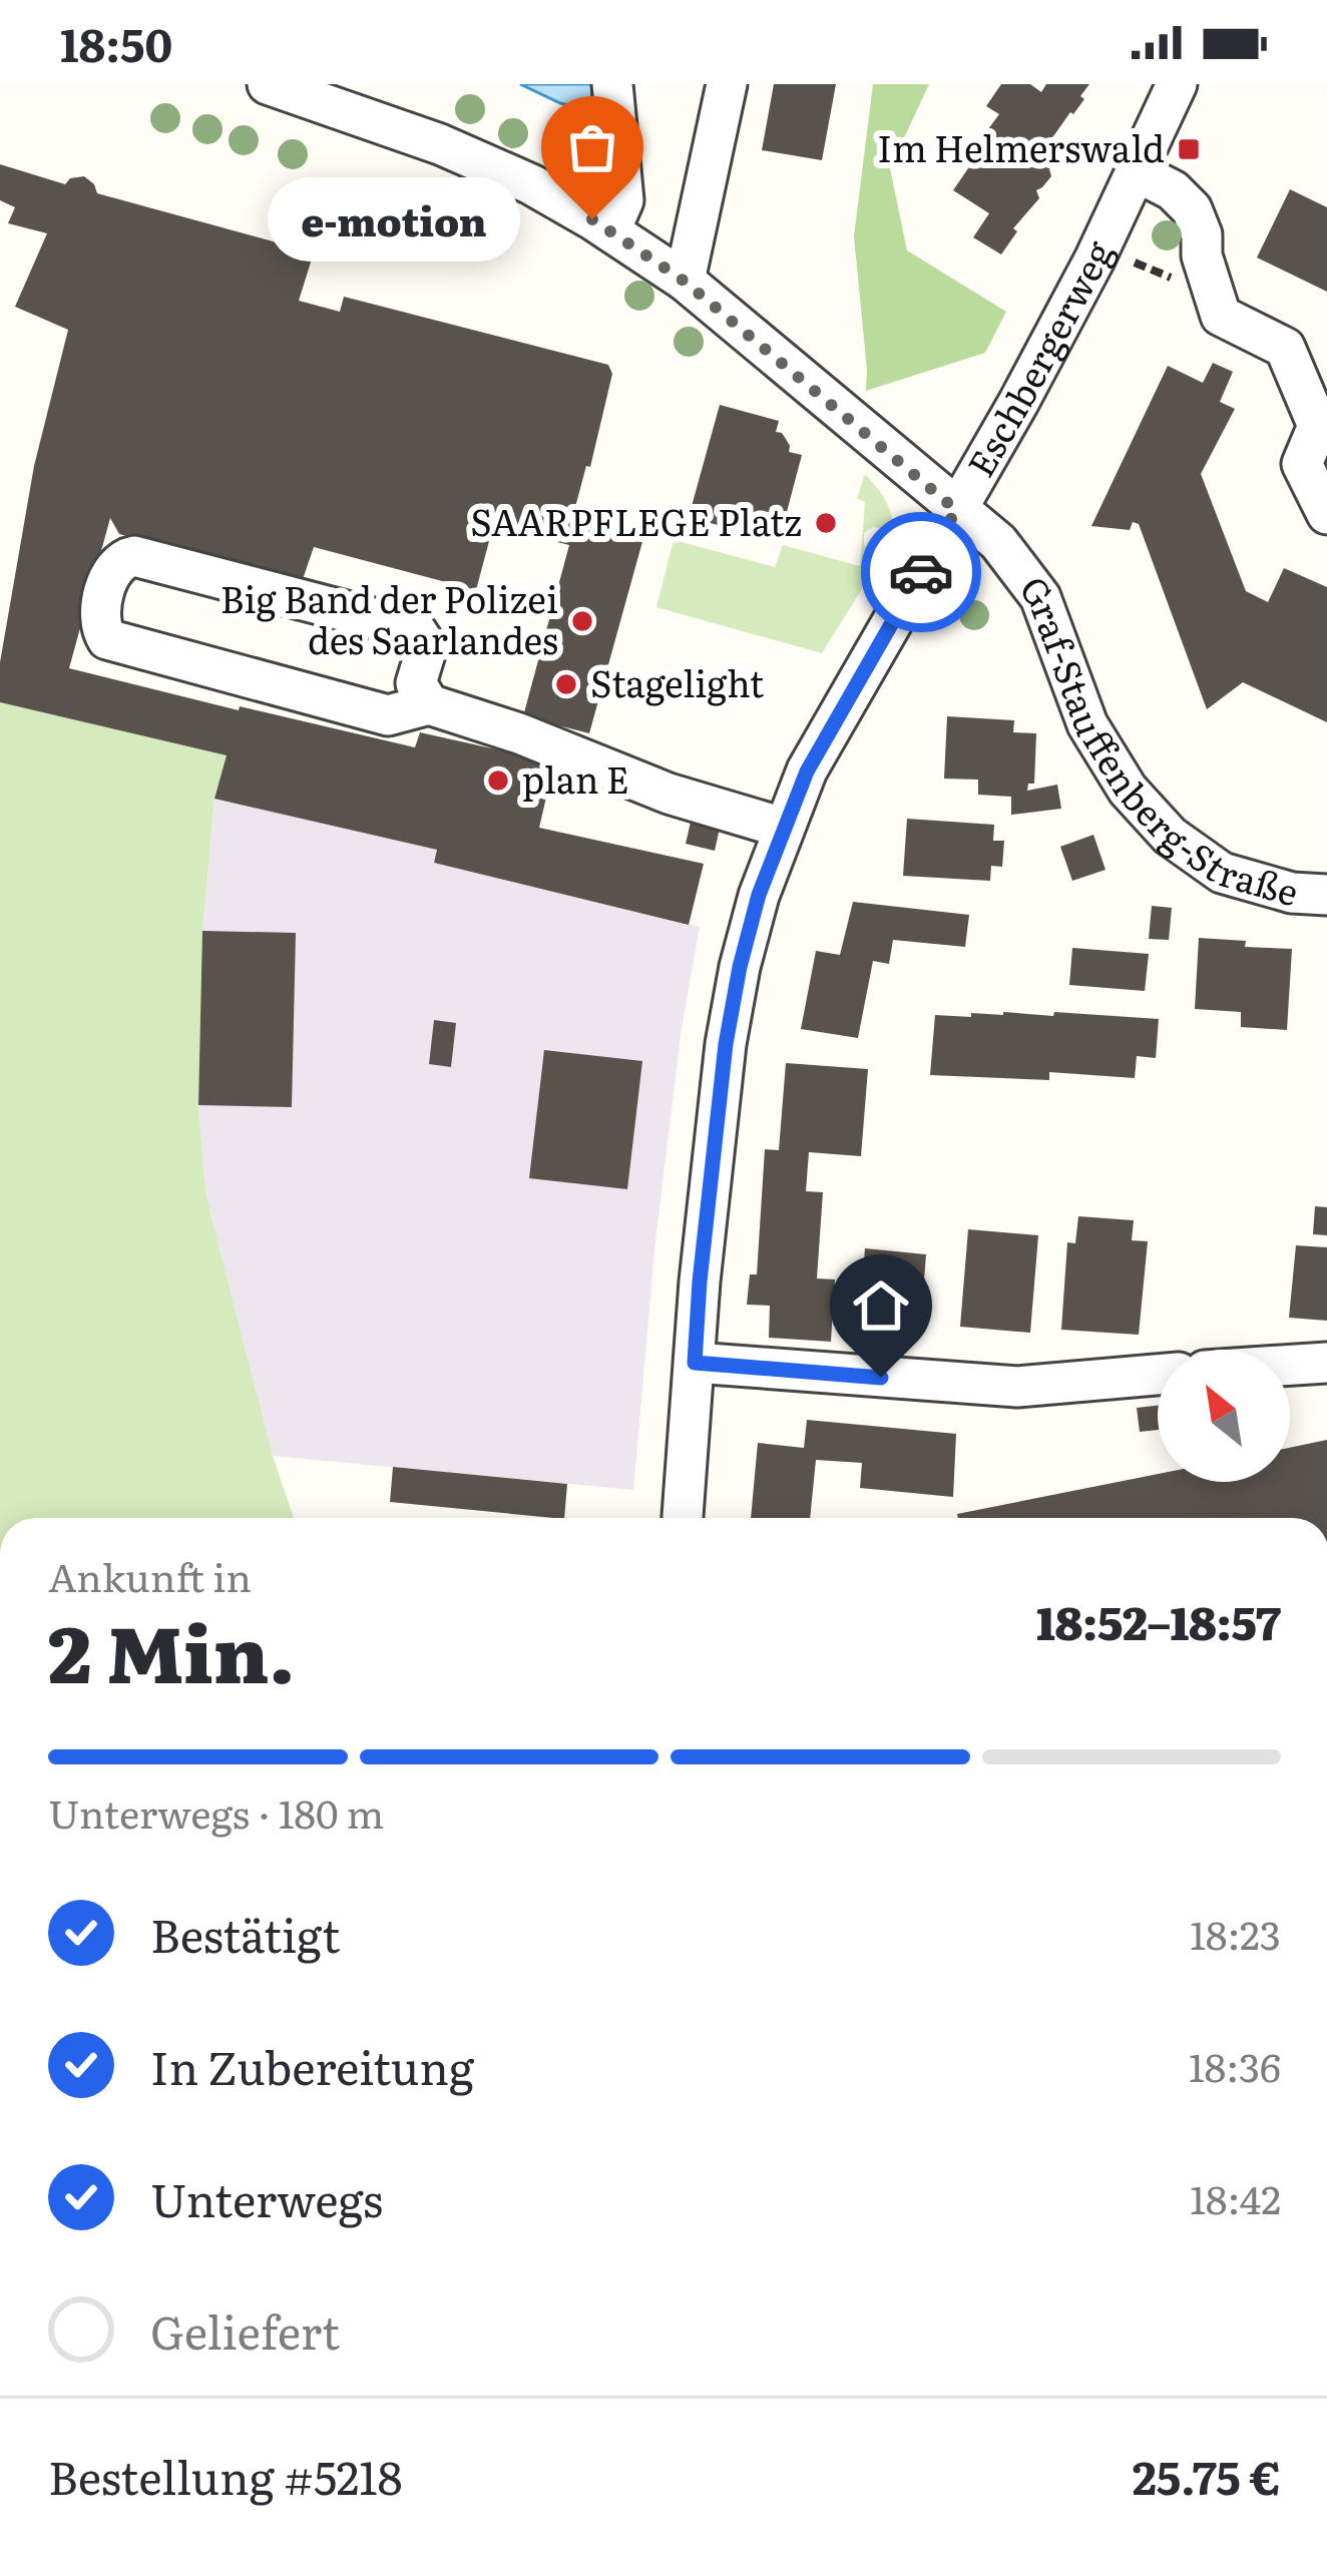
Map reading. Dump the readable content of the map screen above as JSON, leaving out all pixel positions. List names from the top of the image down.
{
  "streets": {
    "street": ["Eschbergerweg", "Graf-Stauffenberg-Straße"]
  },
  "crossings": [
    ["Eschbergerweg", "Graf-Stauffenberg-Straße"]
  ],
  "places": {
    "transit": ["Im Helmerswald"],
    "other": [
      "e-motion",
      "SAARPFLEGE Platz",
      "Big Band der Polizei des Saarlandes",
      "Stagelight",
      "plan E"
    ]
  },
  "north": "top left",
  "page": {
    "status": "18:50",
    "bubble": "e-motion",
    "heading": ["2 Min.", "Ankunft in", "18:52–18:57"],
    "panel": ["Bestellung #5218", "25.75 €"],
    "bar": "Unterwegs · 180 m",
    "list": [
      ["Bestätigt", "18:23"],
      ["In Zubereitung", "18:36"],
      ["Unterwegs", "18:42"],
      "Geliefert"
    ]
  }
}
